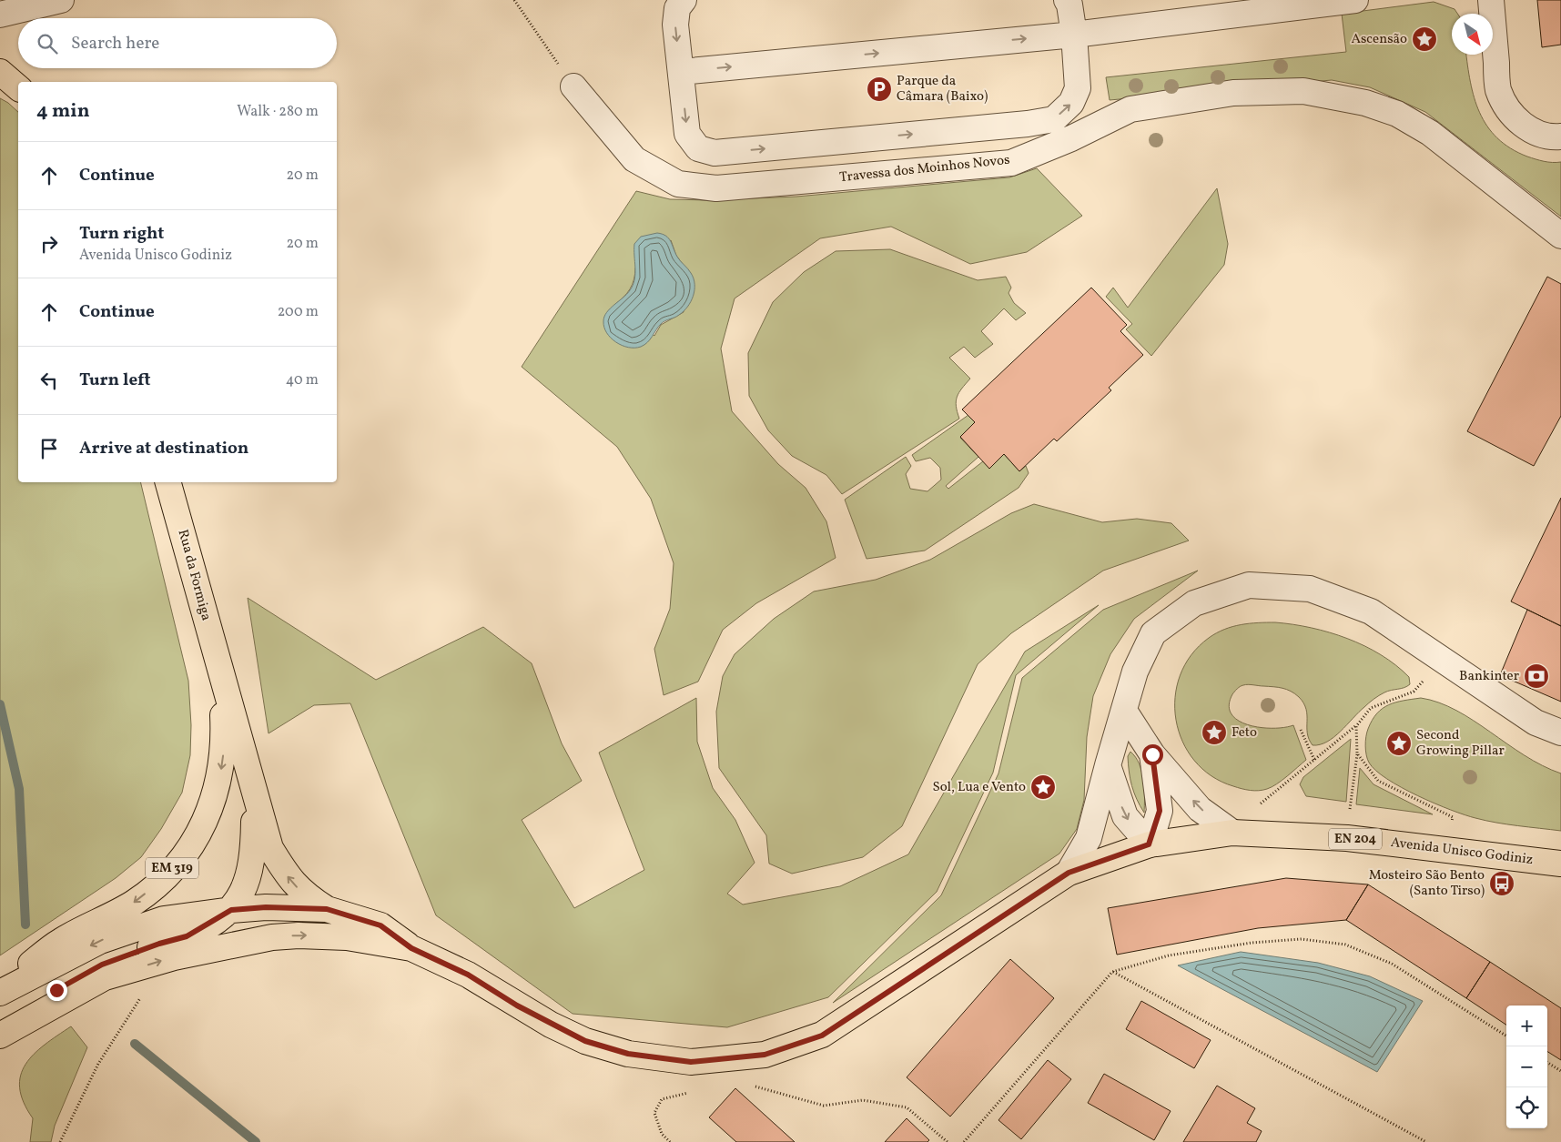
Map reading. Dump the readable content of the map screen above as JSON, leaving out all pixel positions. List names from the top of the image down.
{
  "streets": {
    "main road": [
      "Rua da Formiga",
      "EN 204",
      "Avenida Unisco Godiniz",
      "EM 319"
    ],
    "street": ["Travessa dos Moinhos Novos"]
  },
  "crossings": [
    ["Rua da Formiga", "EM 319"],
    ["EN 204", "Avenida Unisco Godiniz"],
    ["EN 204", "EM 319"]
  ],
  "places": {
    "place": [
      "Ascensão",
      "Feto",
      "Second Growing Pillar",
      "Sol, Lua e Vento"
    ],
    "parking": ["Parque da Câmara (Baixo)"],
    "bank": ["Bankinter"],
    "bus stop": ["Mosteiro São Bento (Santo Tirso)"]
  },
  "north": "bottom right",
  "page": {
    "search": "Search here",
    "heading": ["4 min", "Walk · 280 m"],
    "list": [
      ["Continue", "20 m"],
      ["Turn right", "Avenida Unisco Godiniz", "20 m"],
      ["Continue", "200 m"],
      ["Turn left", "40 m"],
      "Arrive at destination"
    ],
    "map_buttons": ["+", "−"]
  }
}
